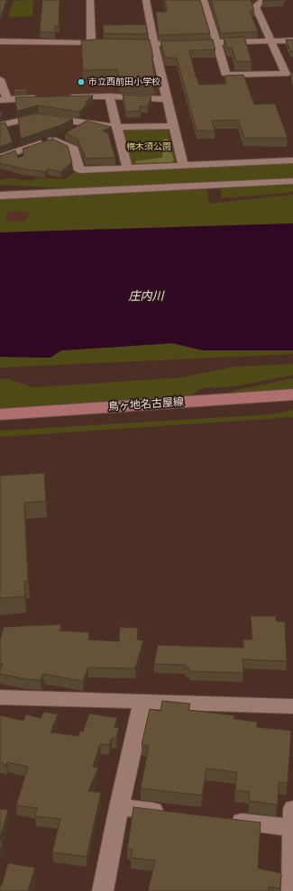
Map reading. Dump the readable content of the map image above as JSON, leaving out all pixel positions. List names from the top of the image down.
{
  "streets": {
    "main road": ["鳥ヶ地名古屋線"]
  },
  "water": ["庄内川"],
  "parks": ["梅木須公園"],
  "places": ["市立西前田小学校"]
}
